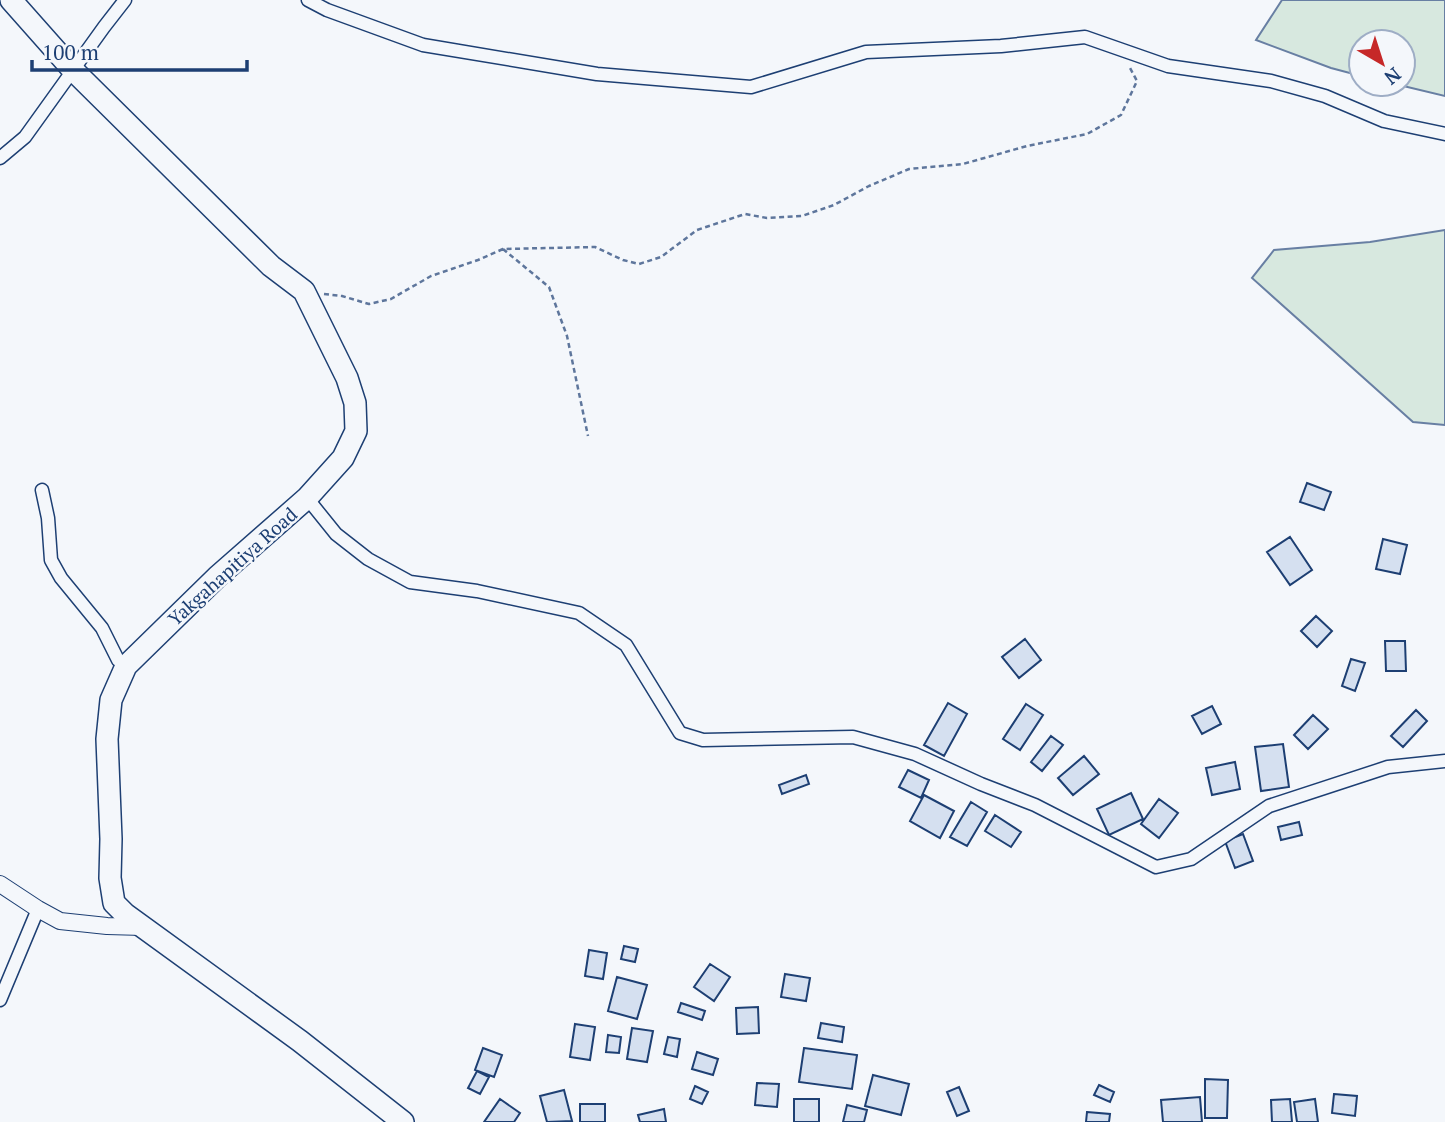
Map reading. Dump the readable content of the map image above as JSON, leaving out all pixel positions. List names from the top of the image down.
{
  "streets": {
    "main road": ["Yakgahapitiya Road"]
  },
  "scale_bar": "100 m",
  "north": "bottom right"
}
